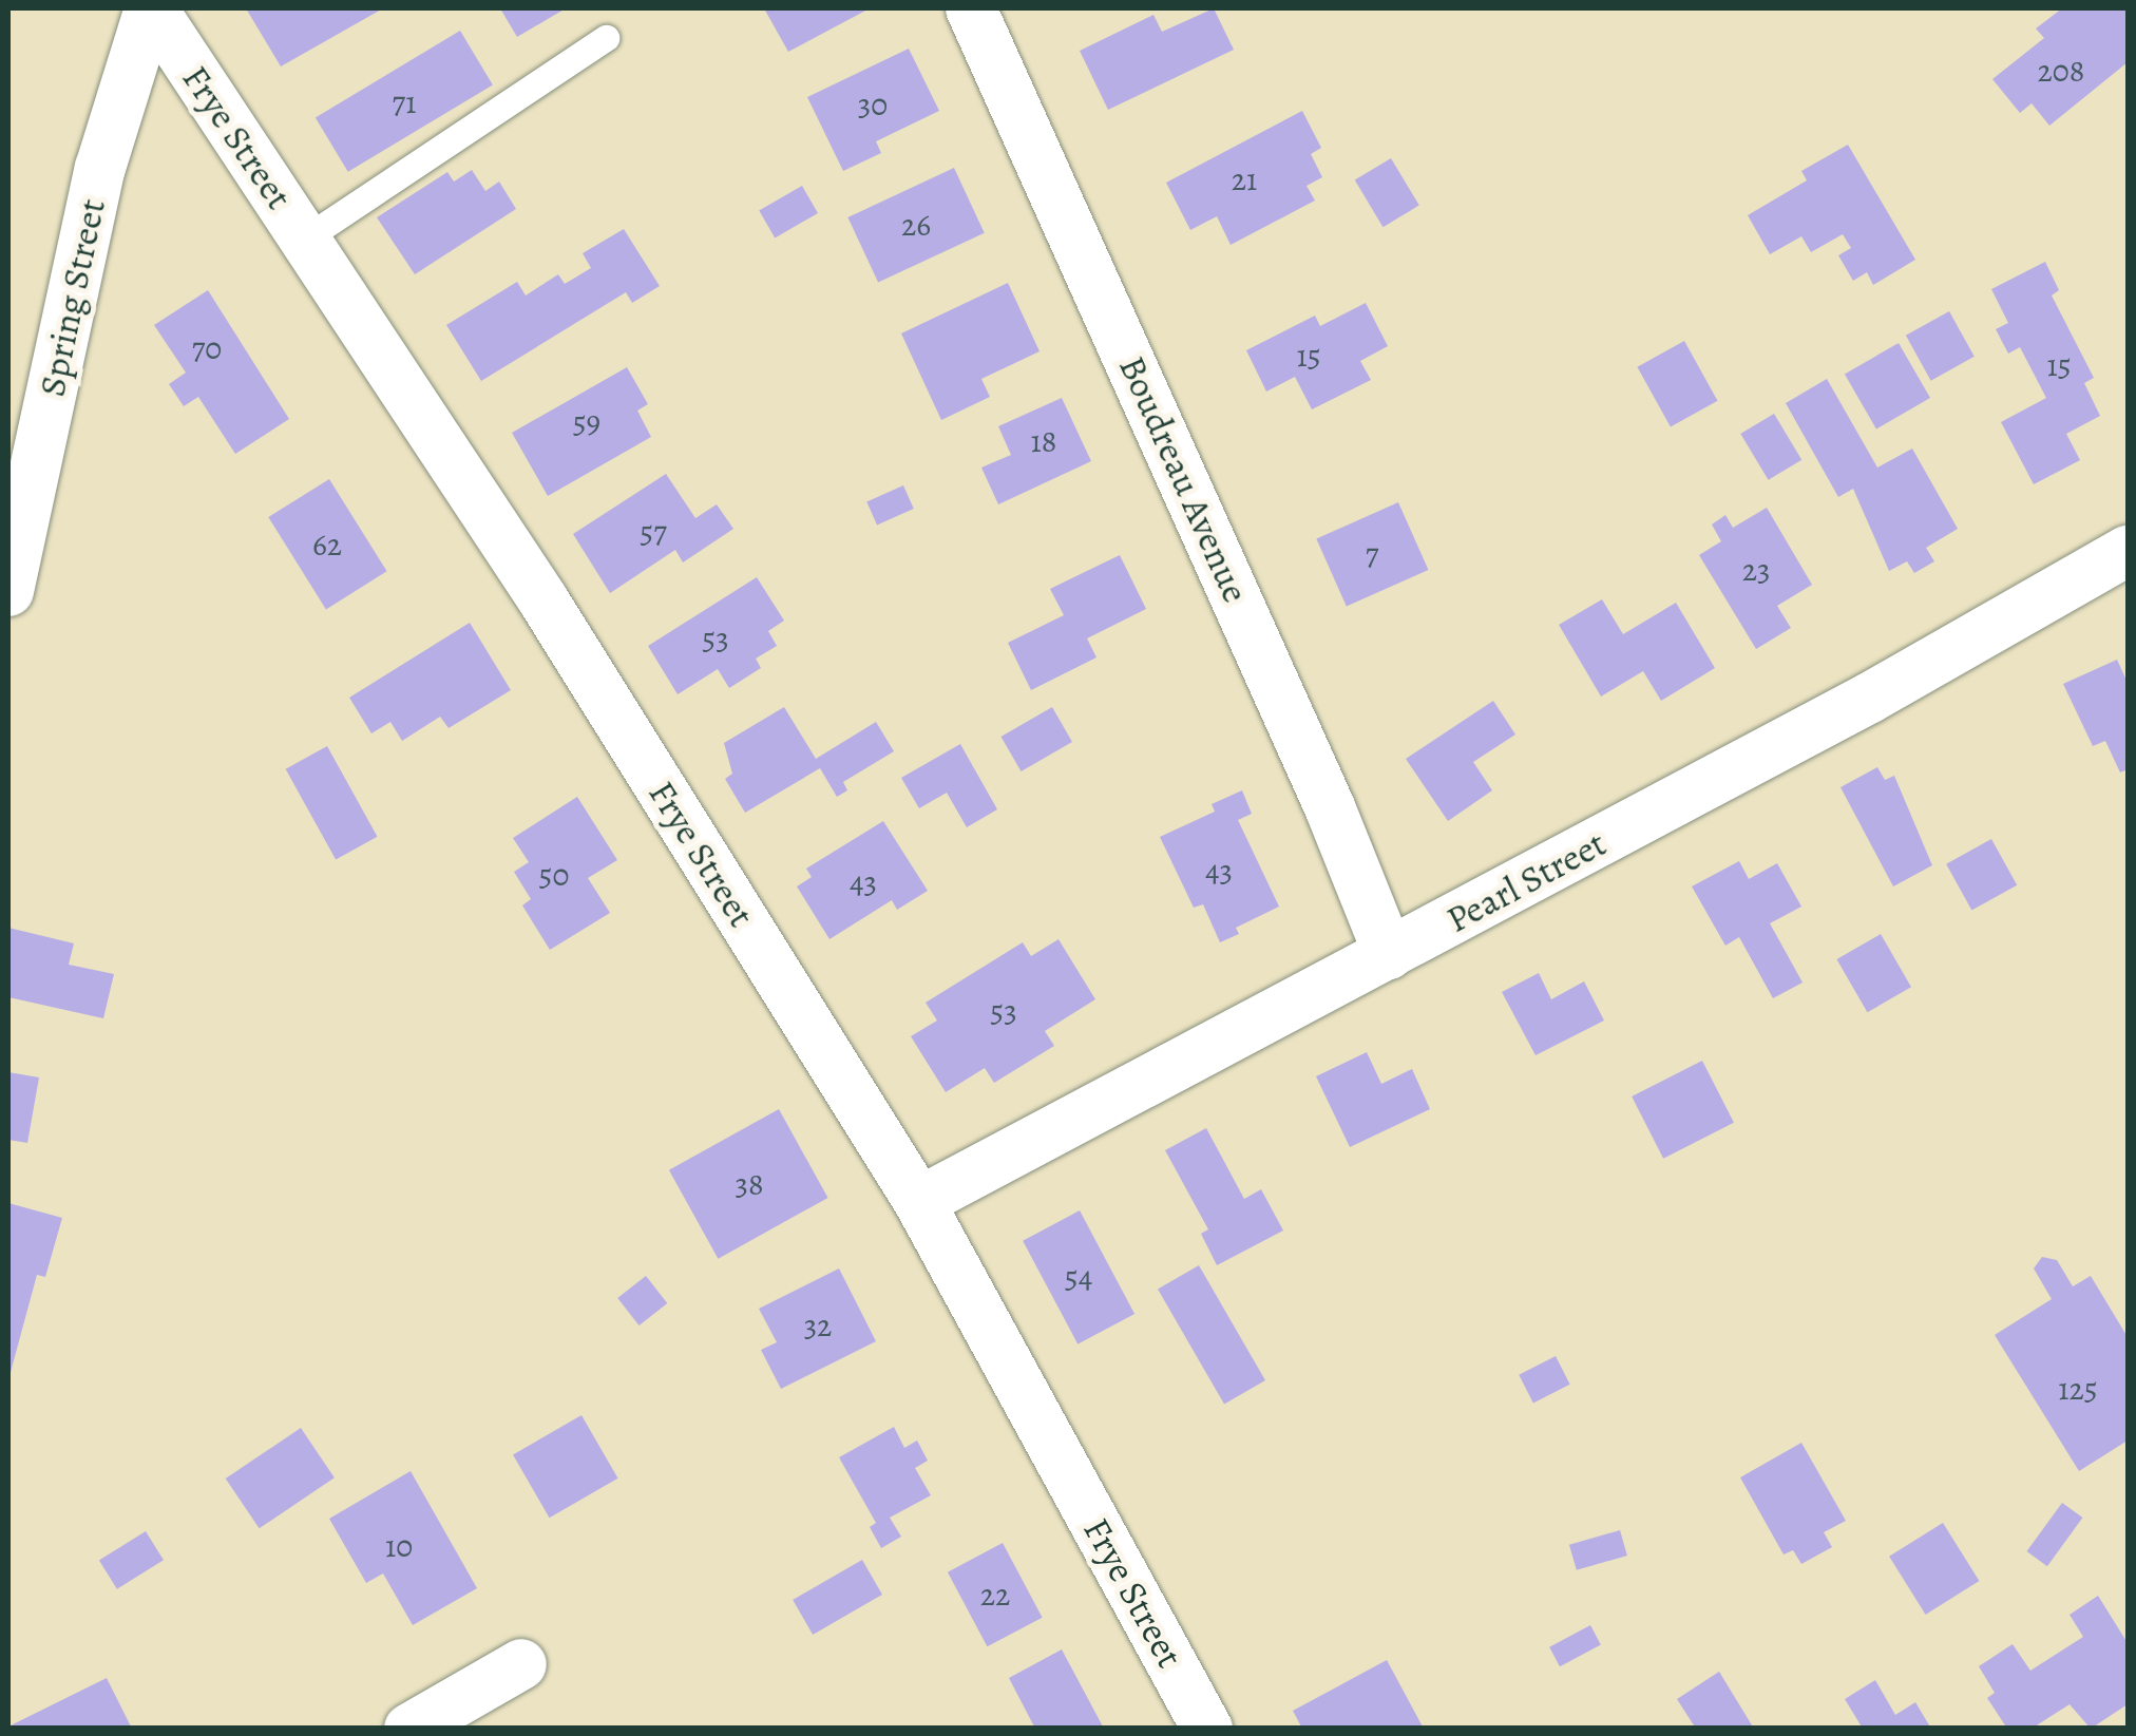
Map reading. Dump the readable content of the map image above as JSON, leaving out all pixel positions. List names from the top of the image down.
{
  "streets": {
    "street": [
      "Frye Street",
      "Spring Street",
      "Boudreau Avenue",
      "Pearl Street"
    ]
  },
  "crossings": [
    ["Frye Street", "Spring Street"],
    ["Frye Street", "Pearl Street"],
    ["Boudreau Avenue", "Pearl Street"]
  ],
  "house_numbers": [
    "208",
    "71",
    "30",
    "21",
    "26",
    "70",
    "15",
    "15",
    "59",
    "18",
    "57",
    "62",
    "7",
    "23",
    "53",
    "43",
    "50",
    "43",
    "53",
    "38",
    "54",
    "32",
    "125",
    "10",
    "22"
  ]
}
